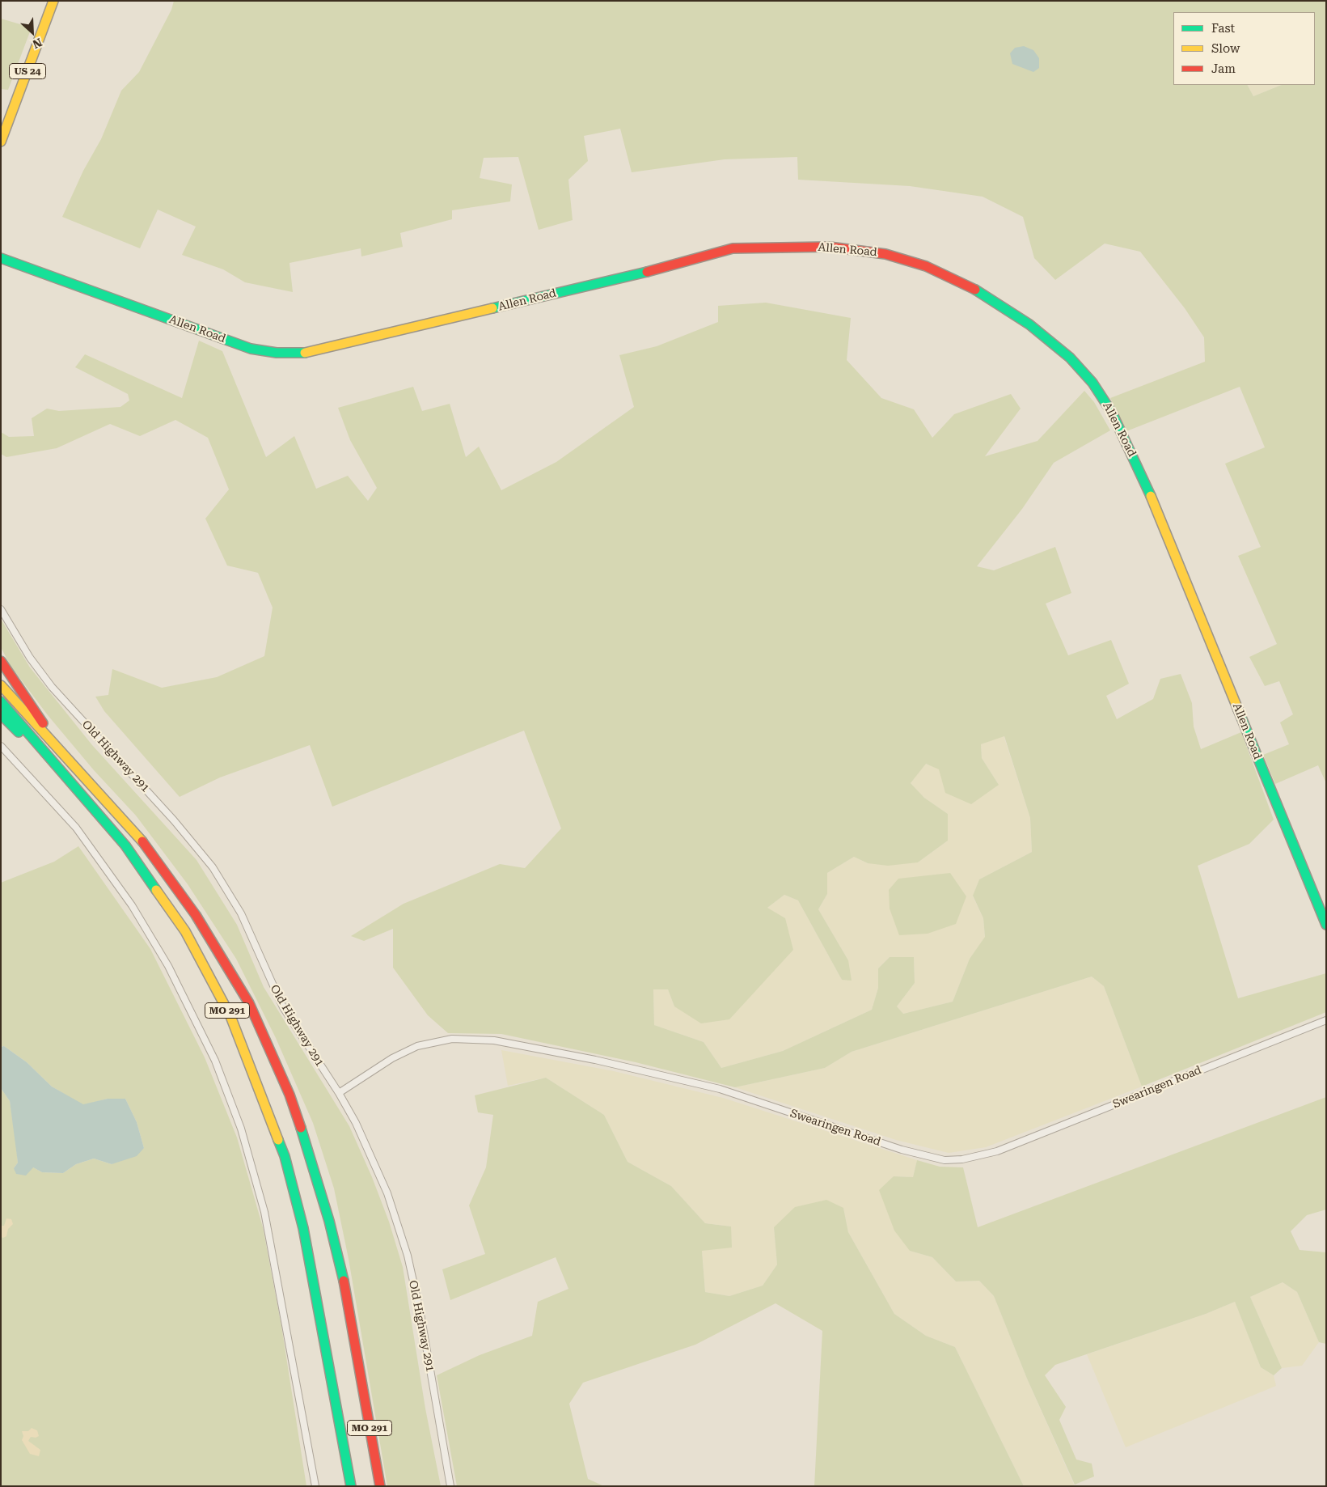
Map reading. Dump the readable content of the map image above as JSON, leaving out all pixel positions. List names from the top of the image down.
{
  "streets": {
    "main road": ["US 24", "Allen Road", "MO 291"],
    "street": ["Old Highway 291", "Swearingen Road"]
  },
  "crossings": [
    ["Old Highway 291", "Swearingen Road"]
  ],
  "legend": ["Fast", "Slow", "Jam"],
  "north": "bottom right"
}
